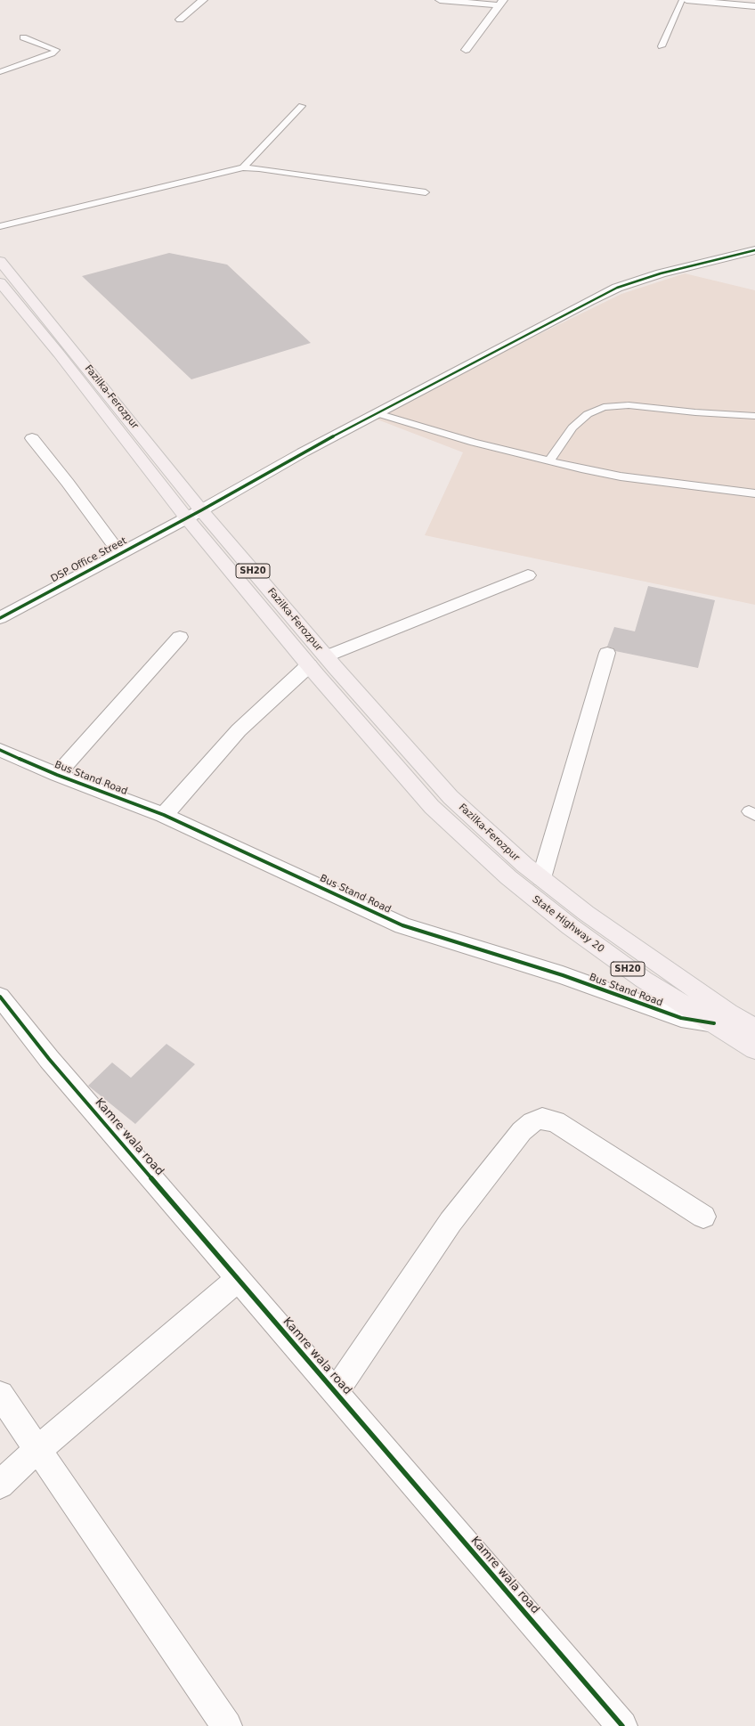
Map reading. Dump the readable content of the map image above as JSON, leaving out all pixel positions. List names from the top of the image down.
{
  "streets": {
    "main road": ["Fazilka-Ferozpur", "SH20", "State Highway 20"],
    "street": ["DSP Office Street", "Bus Stand Road", "Kamre wala road"]
  },
  "crossings": [
    ["Fazilka-Ferozpur", "DSP Office Street"],
    ["Fazilka-Ferozpur", "State Highway 20"],
    ["Bus Stand Road", "State Highway 20"]
  ]
}
